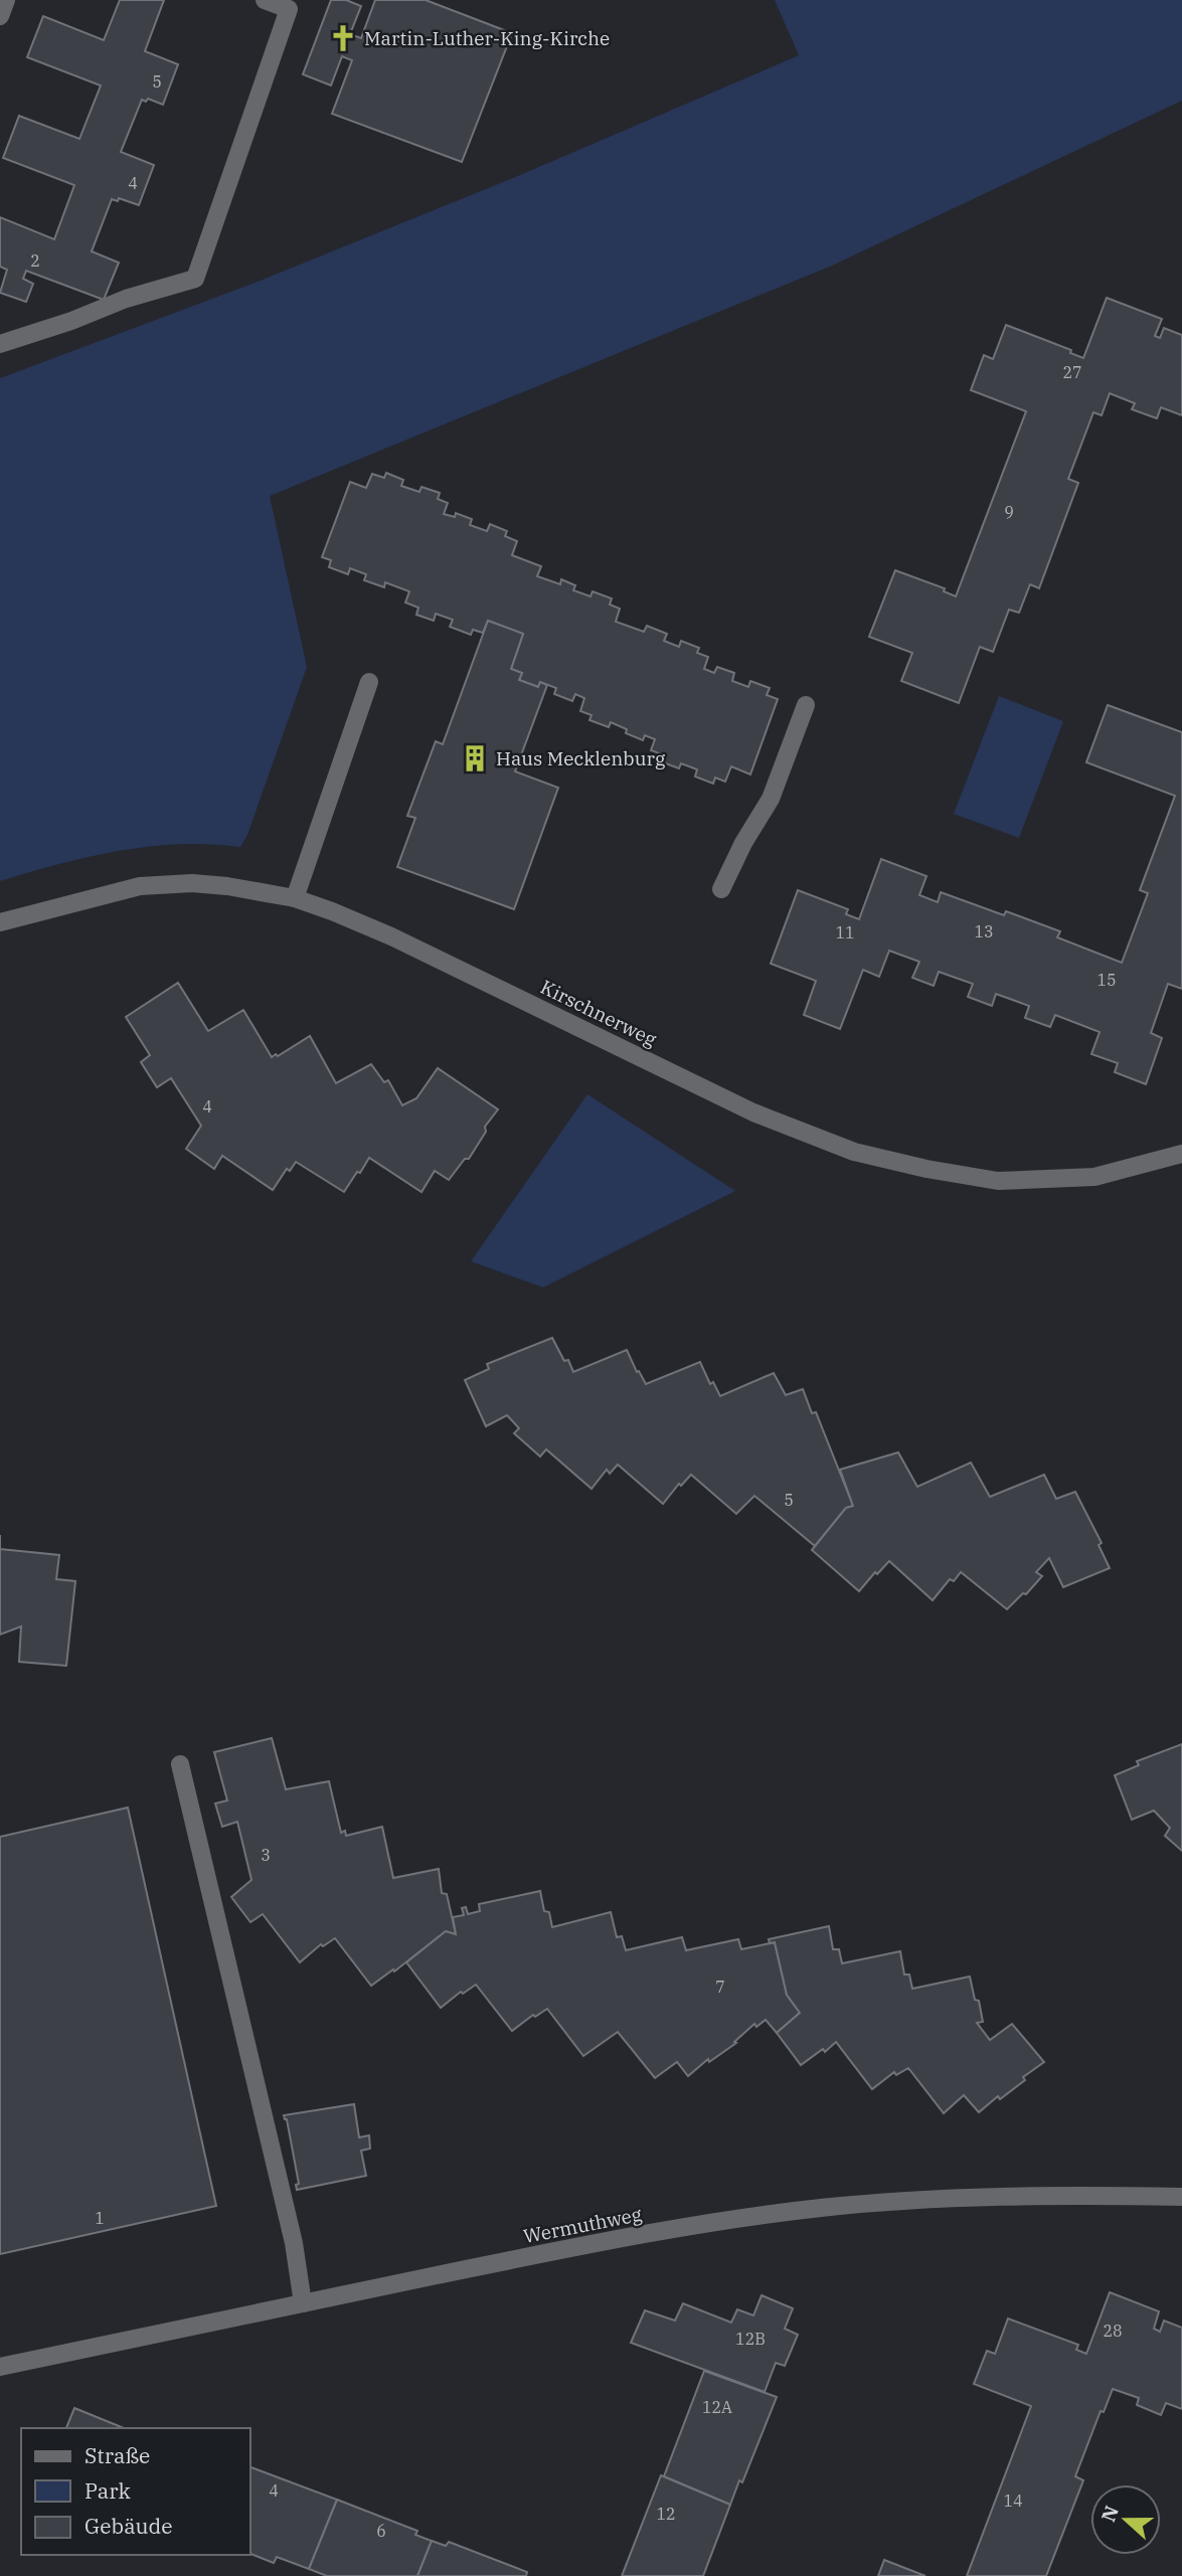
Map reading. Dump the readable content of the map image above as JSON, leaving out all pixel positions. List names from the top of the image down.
{
  "streets": {
    "street": ["Kirschnerweg", "Wermuthweg"]
  },
  "places": {
    "church": ["Martin-Luther-King-Kirche"],
    "building": ["Haus Mecklenburg"]
  },
  "house_numbers": [
    "5",
    "4",
    "2",
    "27",
    "9",
    "13",
    "11",
    "15",
    "4",
    "5",
    "3",
    "7",
    "1",
    "28",
    "12B",
    "12A",
    "4",
    "14",
    "12",
    "6"
  ],
  "legend": ["Straße", "Park", "Gebäude"],
  "north": "left"
}
